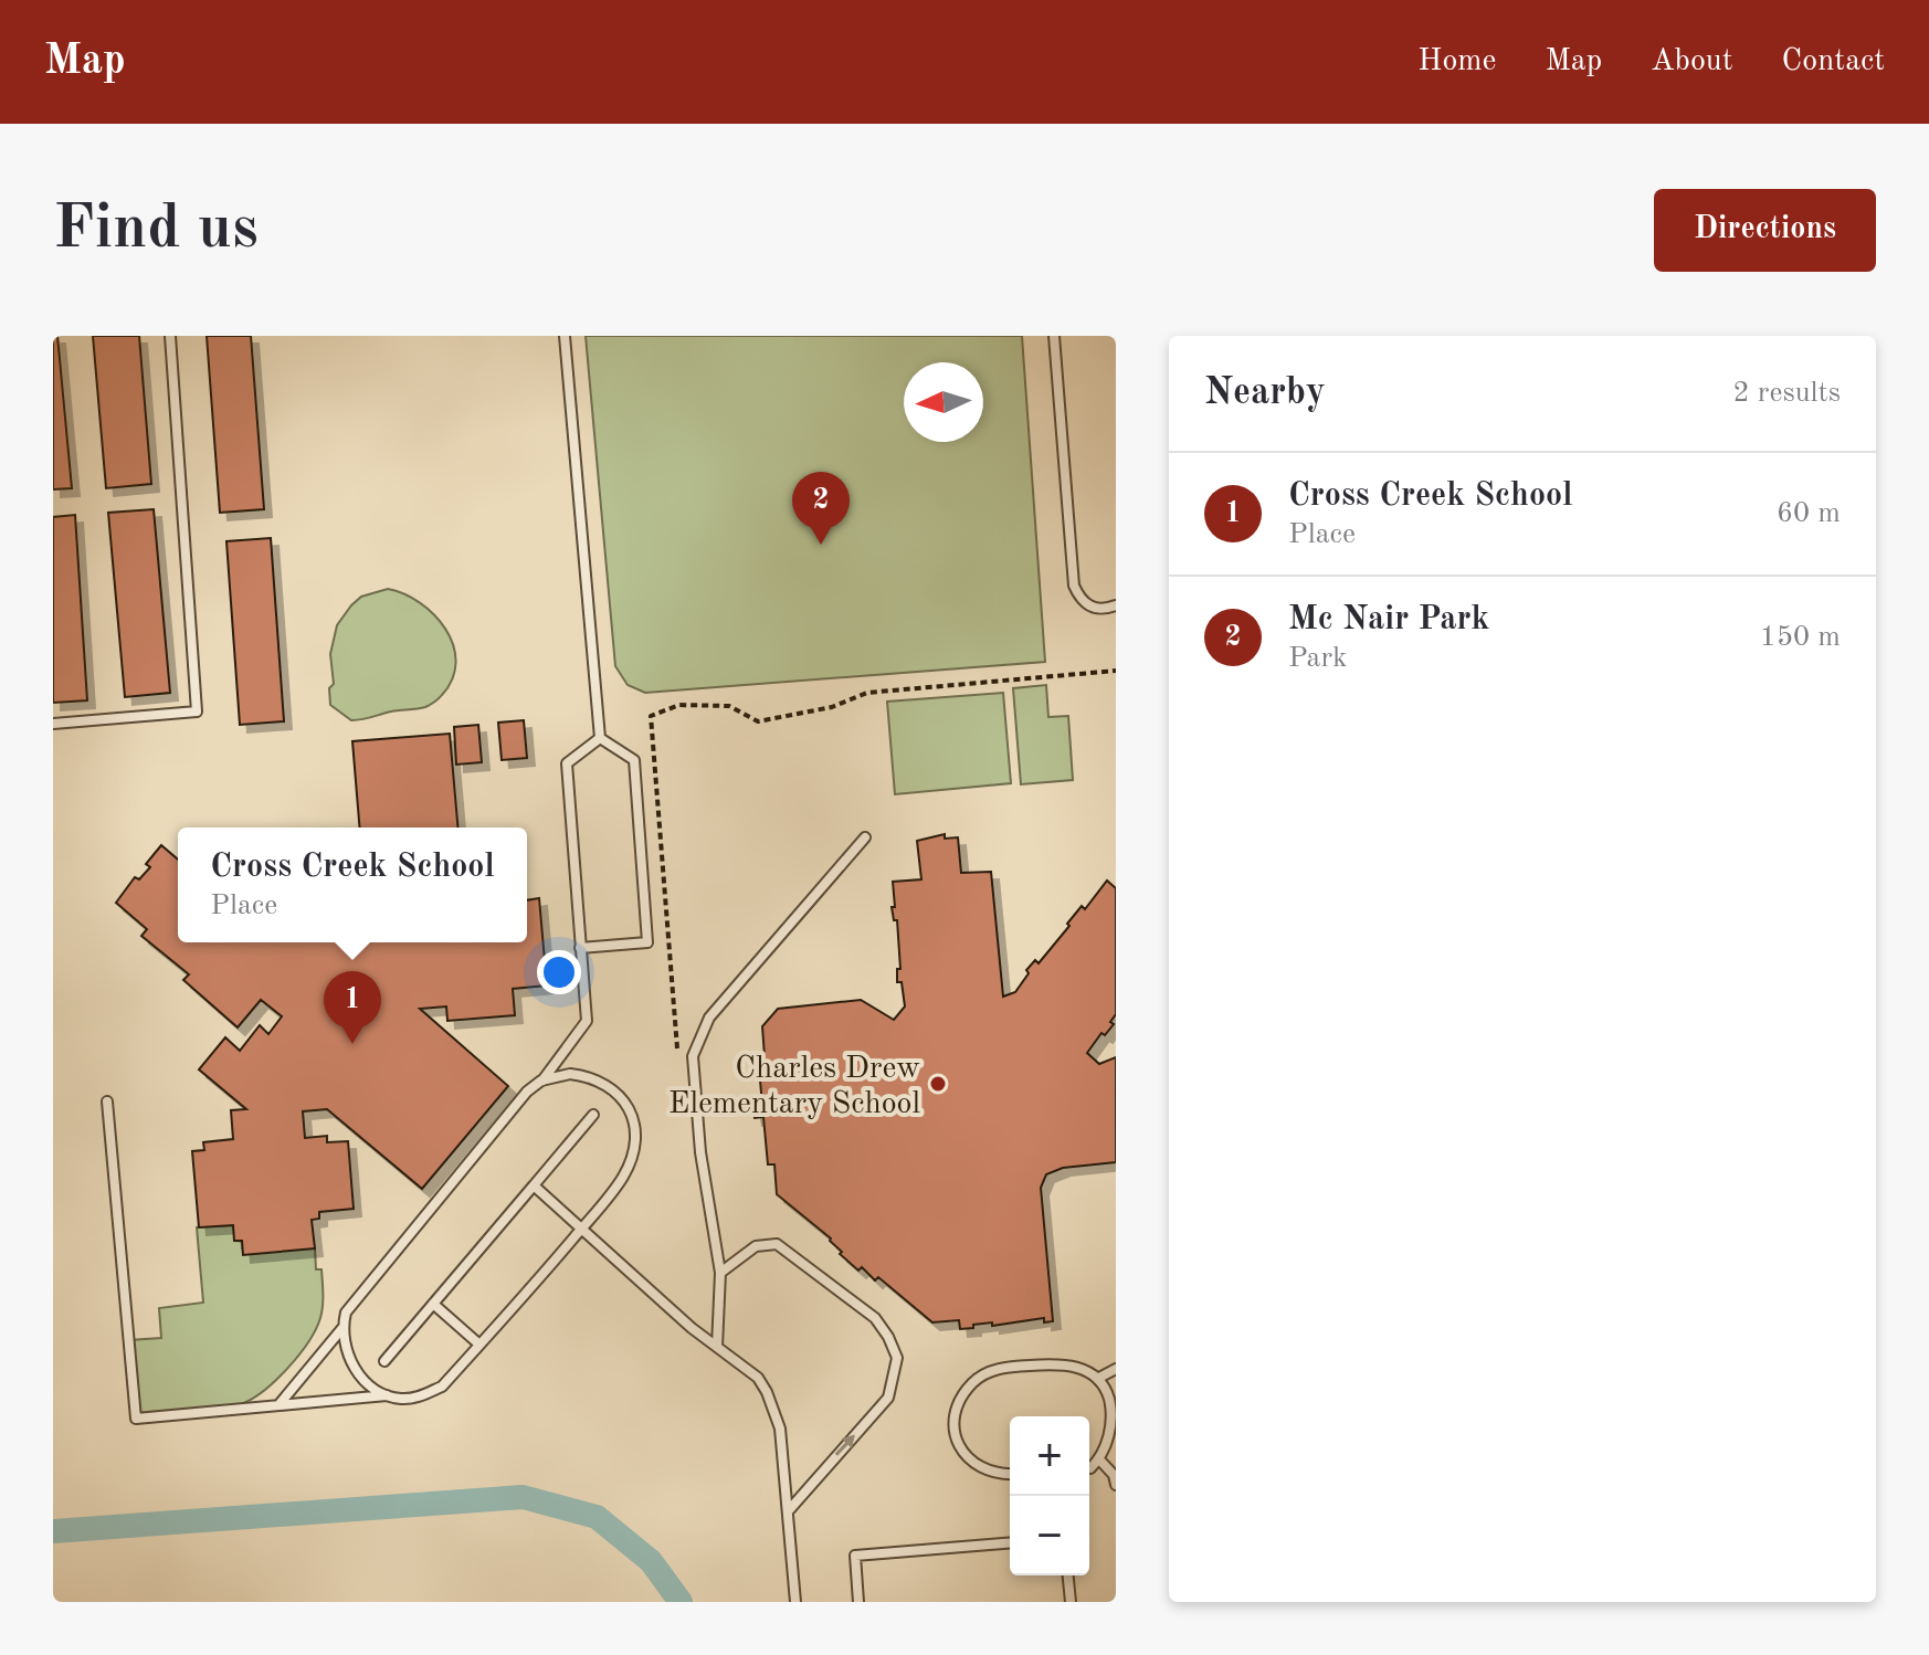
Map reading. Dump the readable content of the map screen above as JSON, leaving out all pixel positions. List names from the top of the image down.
{
  "places": ["Charles Drew Elementary School"],
  "north": "left",
  "page": {
    "header": "Map",
    "nav": [
      "Home",
      "Map",
      "About",
      "Contact"
    ],
    "buttons": "Directions",
    "title": "Find us",
    "heading": ["Nearby", "2 results"],
    "list": [
      {
        "mark": "1",
        "name": "Cross Creek School",
        "note": "Place",
        "value": "60 m"
      },
      {
        "mark": "2",
        "name": "Mc Nair Park",
        "note": "Park",
        "value": "150 m"
      }
    ],
    "pins": ["2", "1"],
    "popup": ["Cross Creek School", "Place"],
    "map_buttons": ["+", "−"]
  }
}
